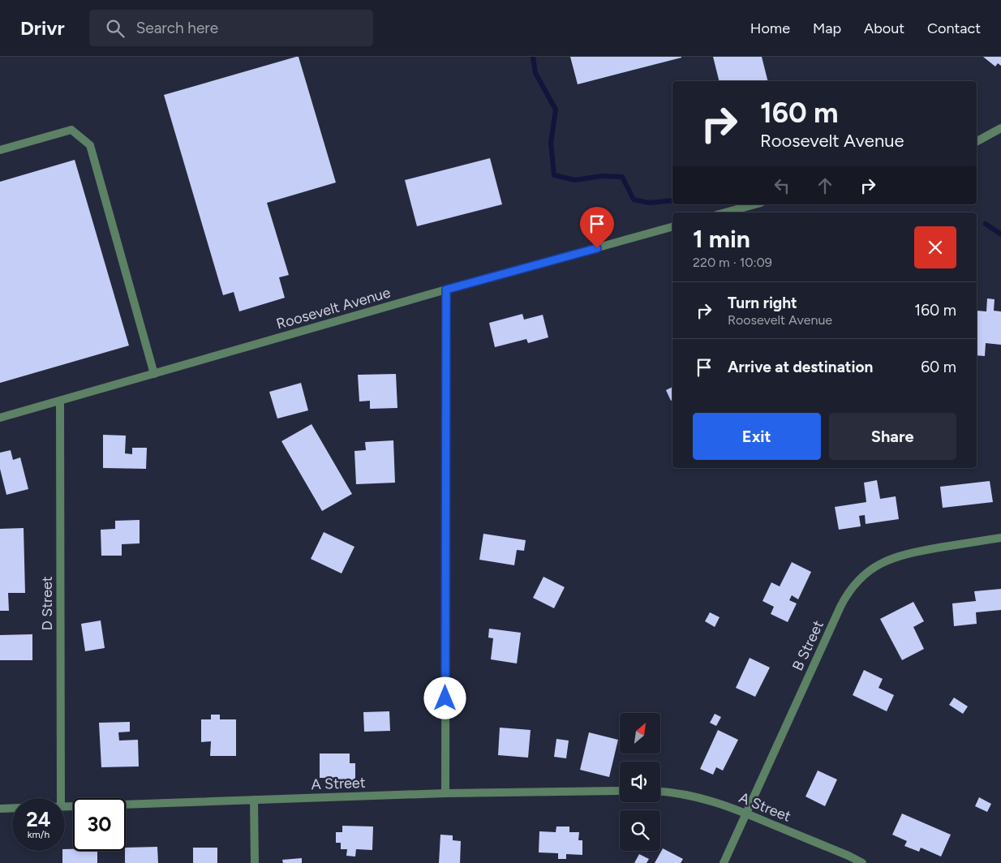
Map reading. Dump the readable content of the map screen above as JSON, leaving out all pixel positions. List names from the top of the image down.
{
  "streets": {
    "street": [
      "Roosevelt Avenue",
      "D Street",
      "B Street",
      "A Street"
    ]
  },
  "crossings": [
    ["Roosevelt Avenue", "D Street"],
    ["B Street", "A Street"]
  ],
  "north": "top right",
  "page": {
    "header": "Drivr",
    "search": "Search here",
    "nav": [
      "Home",
      "Map",
      "About",
      "Contact"
    ],
    "turn": ["160 m", "Roosevelt Avenue"],
    "heading": ["1 min", "220 m · 10:09"],
    "list": [
      {
        "name": "Turn right",
        "note": "Roosevelt Avenue",
        "value": "160 m"
      },
      {
        "name": "Arrive at destination",
        "value": "60 m"
      }
    ],
    "buttons": ["Exit", "Share"],
    "speed": "24 km/h",
    "limit": "30"
  }
}
